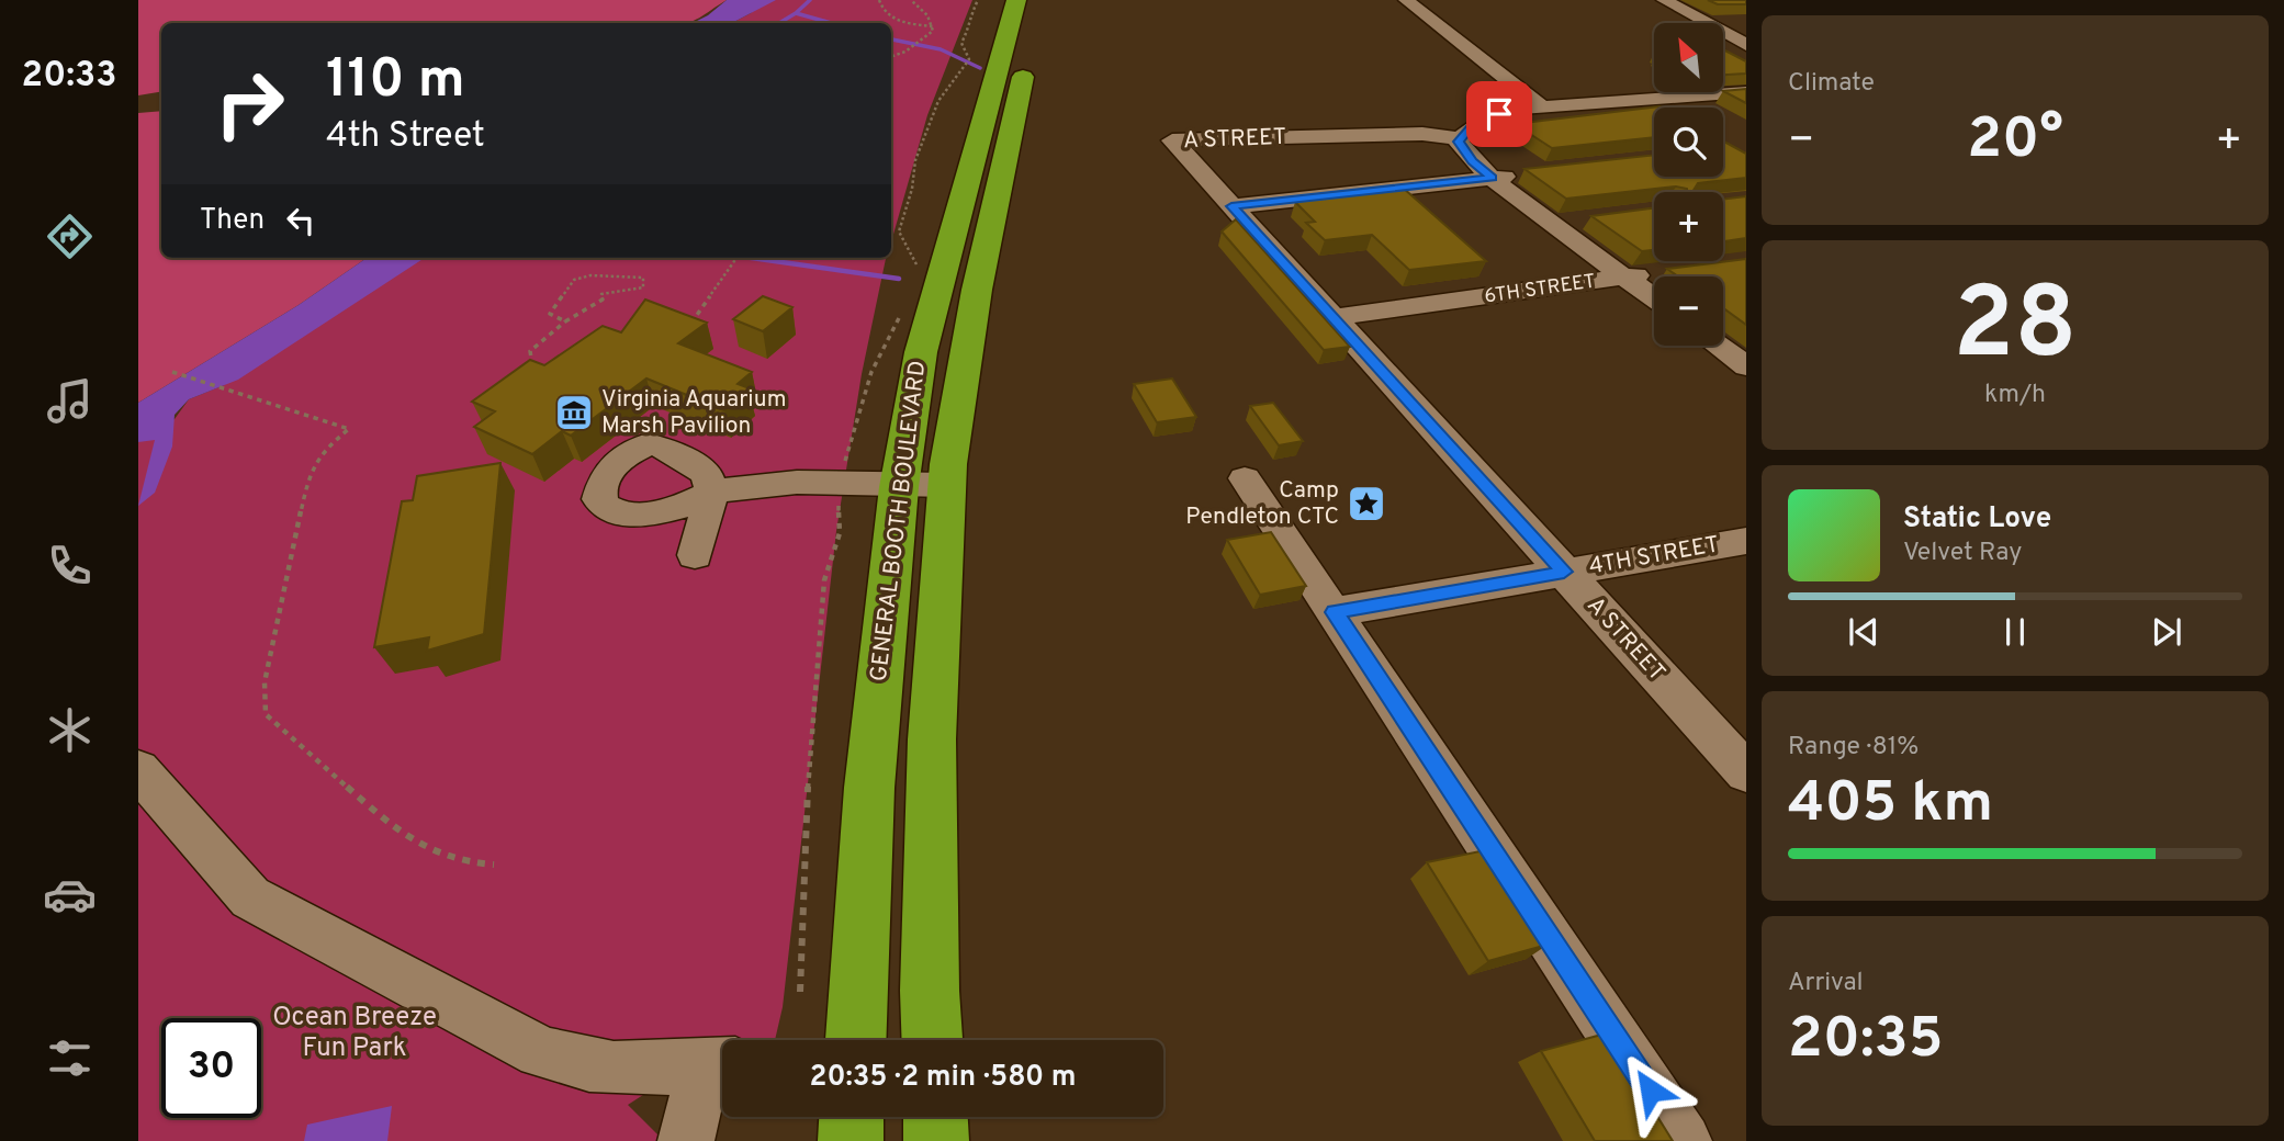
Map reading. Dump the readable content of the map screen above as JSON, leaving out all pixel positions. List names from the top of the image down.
{
  "streets": {
    "highway": ["GENERAL BOOTH BOULEVARD"],
    "street": ["A STREET", "6TH STREET", "4TH STREET"]
  },
  "crossings": [
    ["A STREET", "6TH STREET"],
    ["A STREET", "4TH STREET"]
  ],
  "parks": ["Ocean Breeze Fun Park"],
  "places": {
    "museum": ["Virginia Aquarium Marsh Pavilion"],
    "place": ["Camp Pendleton CTC"]
  },
  "north": "top left",
  "page": {
    "tabs": "20:33",
    "tile": [
      "Climate",
      ["28", "km/h"],
      ["Range · 81%", "405 km"],
      ["Arrival", "20:35"]
    ],
    "map_buttons": ["+", "−"],
    "turn": ["110 m", "4th Street"],
    "heat": ["−", "20°", "+"],
    "then": "Then",
    "song": ["Static Love", "Velvet Ray"],
    "limit": "30",
    "trip": "20:35 · 2 min · 580 m"
  }
}
